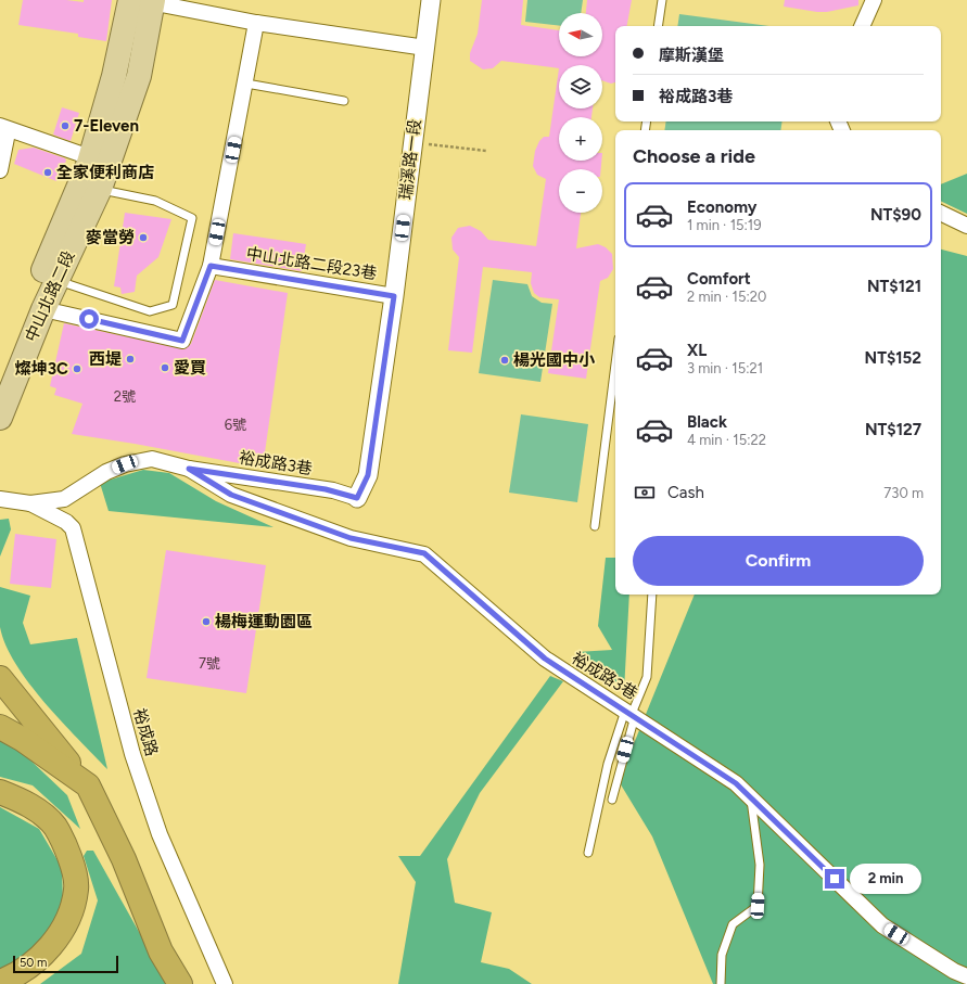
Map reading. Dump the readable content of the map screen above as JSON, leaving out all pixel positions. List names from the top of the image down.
{
  "streets": {
    "main road": ["中山北路二段"],
    "street": [
      "瑞溪路一段",
      "中山北路二段23巷",
      "裕成路3巷",
      "裕成路"
    ]
  },
  "crossings": [
    ["瑞溪路一段", "中山北路二段23巷"],
    ["瑞溪路一段", "裕成路3巷"],
    ["裕成路3巷", "裕成路"]
  ],
  "places": [
    "7-Eleven",
    "全家便利商店",
    "麥當勞",
    "西堤",
    "楊光國中小",
    "愛買",
    "燦坤3C",
    "楊梅運動園區"
  ],
  "house_numbers": ["2號", "6號", "7號"],
  "scale_bar": "50 m",
  "north": "left",
  "page": {
    "map_buttons": ["+", "−"],
    "banner": ["摩斯漢堡", "裕成路3巷"],
    "heading": "Choose a ride",
    "list": [
      {
        "name": "Economy",
        "note": "1 min · 15:19",
        "value": "NT$90"
      },
      {
        "name": "Comfort",
        "note": "2 min · 15:20",
        "value": "NT$121"
      },
      {
        "name": "XL",
        "note": "3 min · 15:21",
        "value": "NT$152"
      },
      {
        "name": "Black",
        "note": "4 min · 15:22",
        "value": "NT$127"
      }
    ],
    "pay": ["Cash", "730 m"],
    "buttons": "Confirm",
    "bubble": "2 min",
    "scale": "50 m"
  }
}
